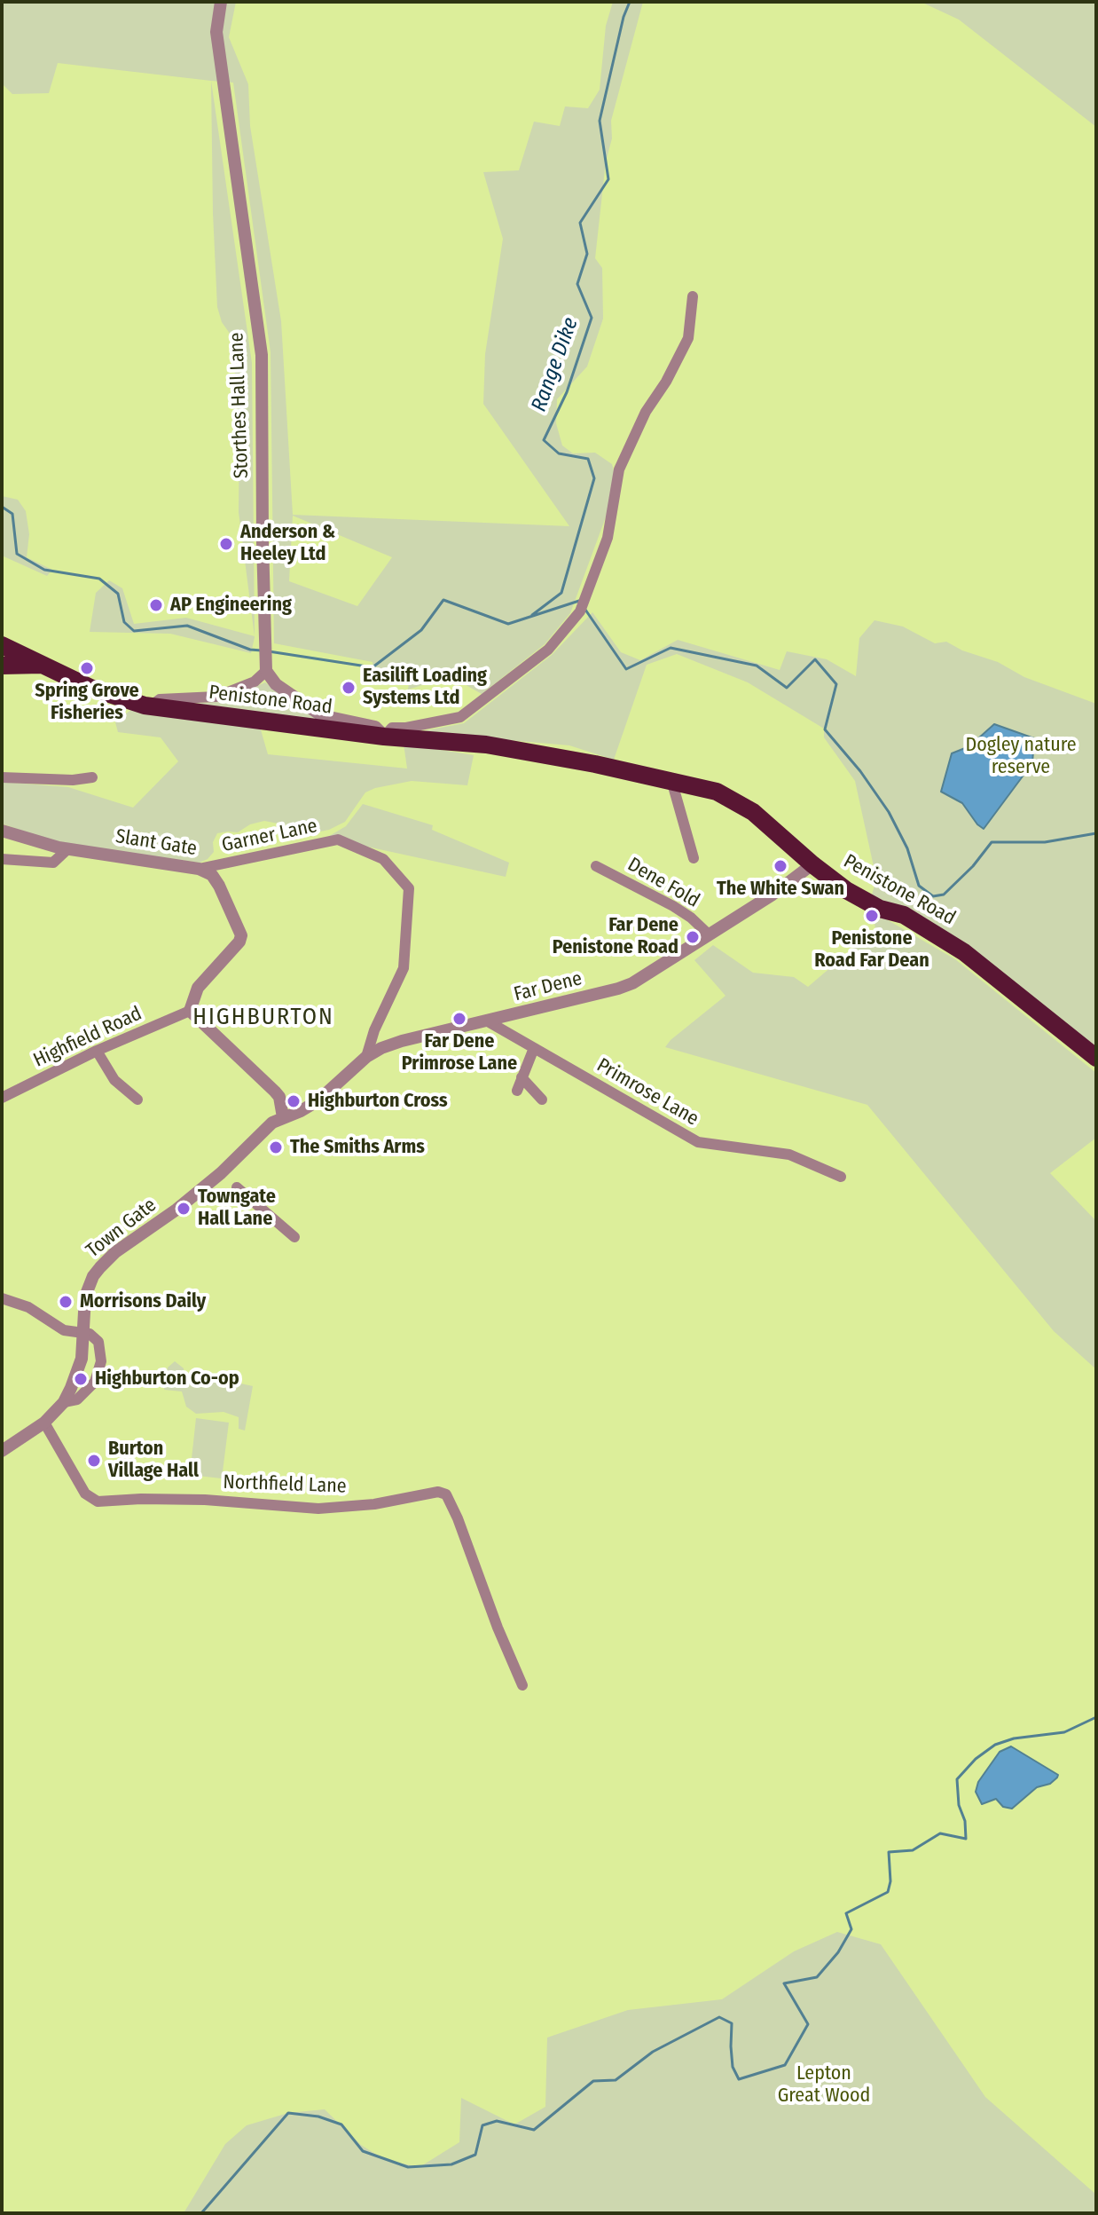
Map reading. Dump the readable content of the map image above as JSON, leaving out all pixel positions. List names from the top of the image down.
{
  "streets": {
    "highway": ["Penistone Road"],
    "street": [
      "Storthes Hall Lane",
      "Garner Lane",
      "Slant Gate",
      "Dene Fold",
      "Far Dene",
      "Highfield Road",
      "Primrose Lane",
      "Town Gate",
      "Northfield Lane"
    ]
  },
  "crossings": [
    ["Penistone Road", "Far Dene"],
    ["Garner Lane", "Slant Gate"],
    ["Garner Lane", "Far Dene"],
    ["Slant Gate", "Highfield Road"],
    ["Dene Fold", "Far Dene"],
    ["Far Dene", "Primrose Lane"],
    ["Far Dene", "Town Gate"],
    ["Town Gate", "Northfield Lane"]
  ],
  "districts": ["HIGHBURTON"],
  "water": ["Range Dike"],
  "parks": ["Dogley nature reserve", "Lepton Great Wood"],
  "places": [
    "Anderson & Heeley Ltd",
    "AP Engineering",
    "Spring Grove Fisheries",
    "Easilift Loading Systems Ltd",
    "The White Swan",
    "Penistone Road Far Dean",
    "Far Dene Penistone Road",
    "Far Dene Primrose Lane",
    "Highburton Cross",
    "The Smiths Arms",
    "Towngate Hall Lane",
    "Morrisons Daily",
    "Highburton Co-op",
    "Burton Village Hall"
  ]
}
